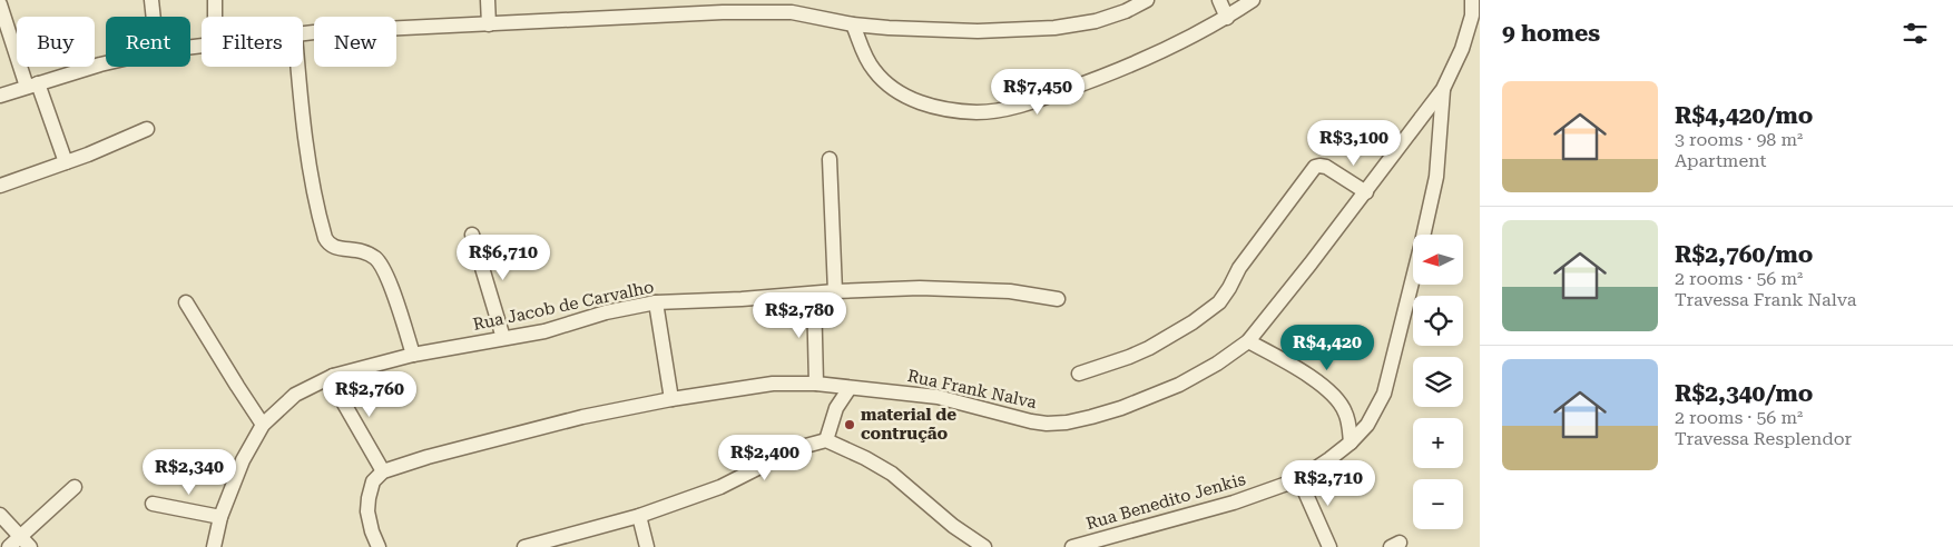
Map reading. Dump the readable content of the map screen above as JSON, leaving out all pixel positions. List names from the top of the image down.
{
  "streets": {
    "street": ["Rua Jacob de Carvalho", "Rua Frank Nalva", "Rua Benedito Jenkis"]
  },
  "crossings": [
    ["Rua Frank Nalva", "Rua Benedito Jenkis"]
  ],
  "places": ["material de contrução"],
  "north": "left",
  "page": {
    "heading": "9 homes",
    "chip": [
      "Buy",
      "Rent",
      "Filters",
      "New"
    ],
    "list": [
      {
        "name": "R$4,420/mo",
        "note": "3 rooms · 98 m² · Apartment"
      },
      {
        "name": "R$2,760/mo",
        "note": "2 rooms · 56 m² · Travessa Frank Nalva"
      },
      {
        "name": "R$2,340/mo",
        "note": "2 rooms · 56 m² · Travessa Resplendor"
      }
    ],
    "price": [
      "R$7,450",
      "R$3,100",
      "R$6,710",
      "R$2,780",
      "R$4,420",
      "R$2,760",
      "R$2,400",
      "R$2,340",
      "R$2,710"
    ],
    "map_buttons": ["+", "−"]
  }
}
